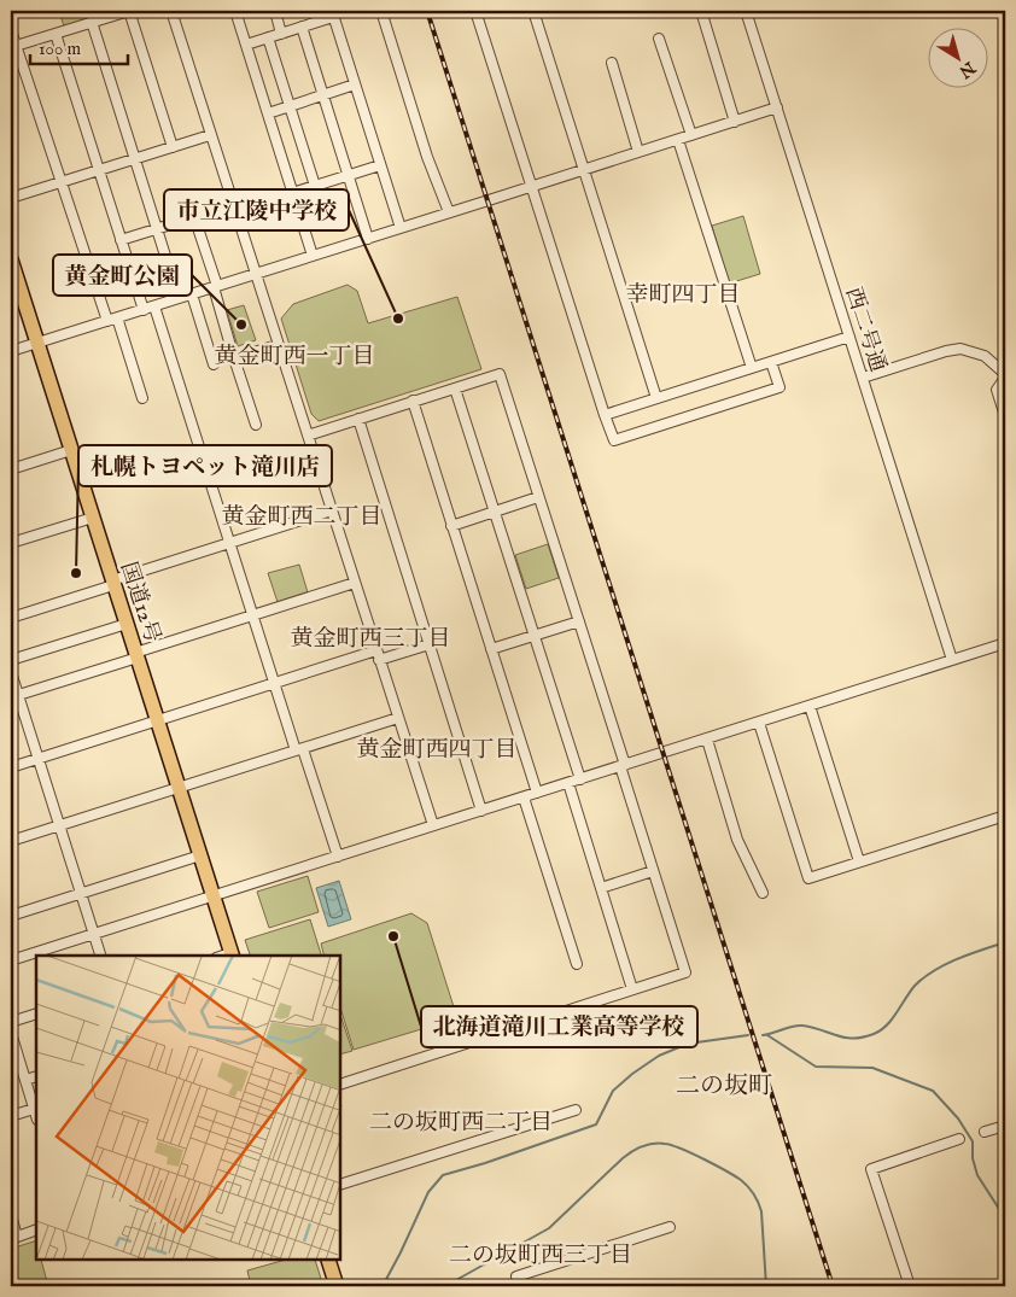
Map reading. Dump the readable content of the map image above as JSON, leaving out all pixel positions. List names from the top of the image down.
{
  "streets": {
    "highway": ["国道12号"],
    "street": ["西二号通"]
  },
  "districts": [
    "幸町四丁目",
    "黄金町西一丁目",
    "黄金町西二丁目",
    "黄金町西三丁目",
    "黄金町西四丁目",
    "二の坂町",
    "二の坂町西二丁目",
    "二の坂町西三丁目"
  ],
  "places": [
    "市立江陵中学校",
    "黄金町公園",
    "札幌トヨペット滝川店",
    "北海道滝川工業高等学校"
  ],
  "scale_bar": "100 m",
  "north": "bottom right"
}
